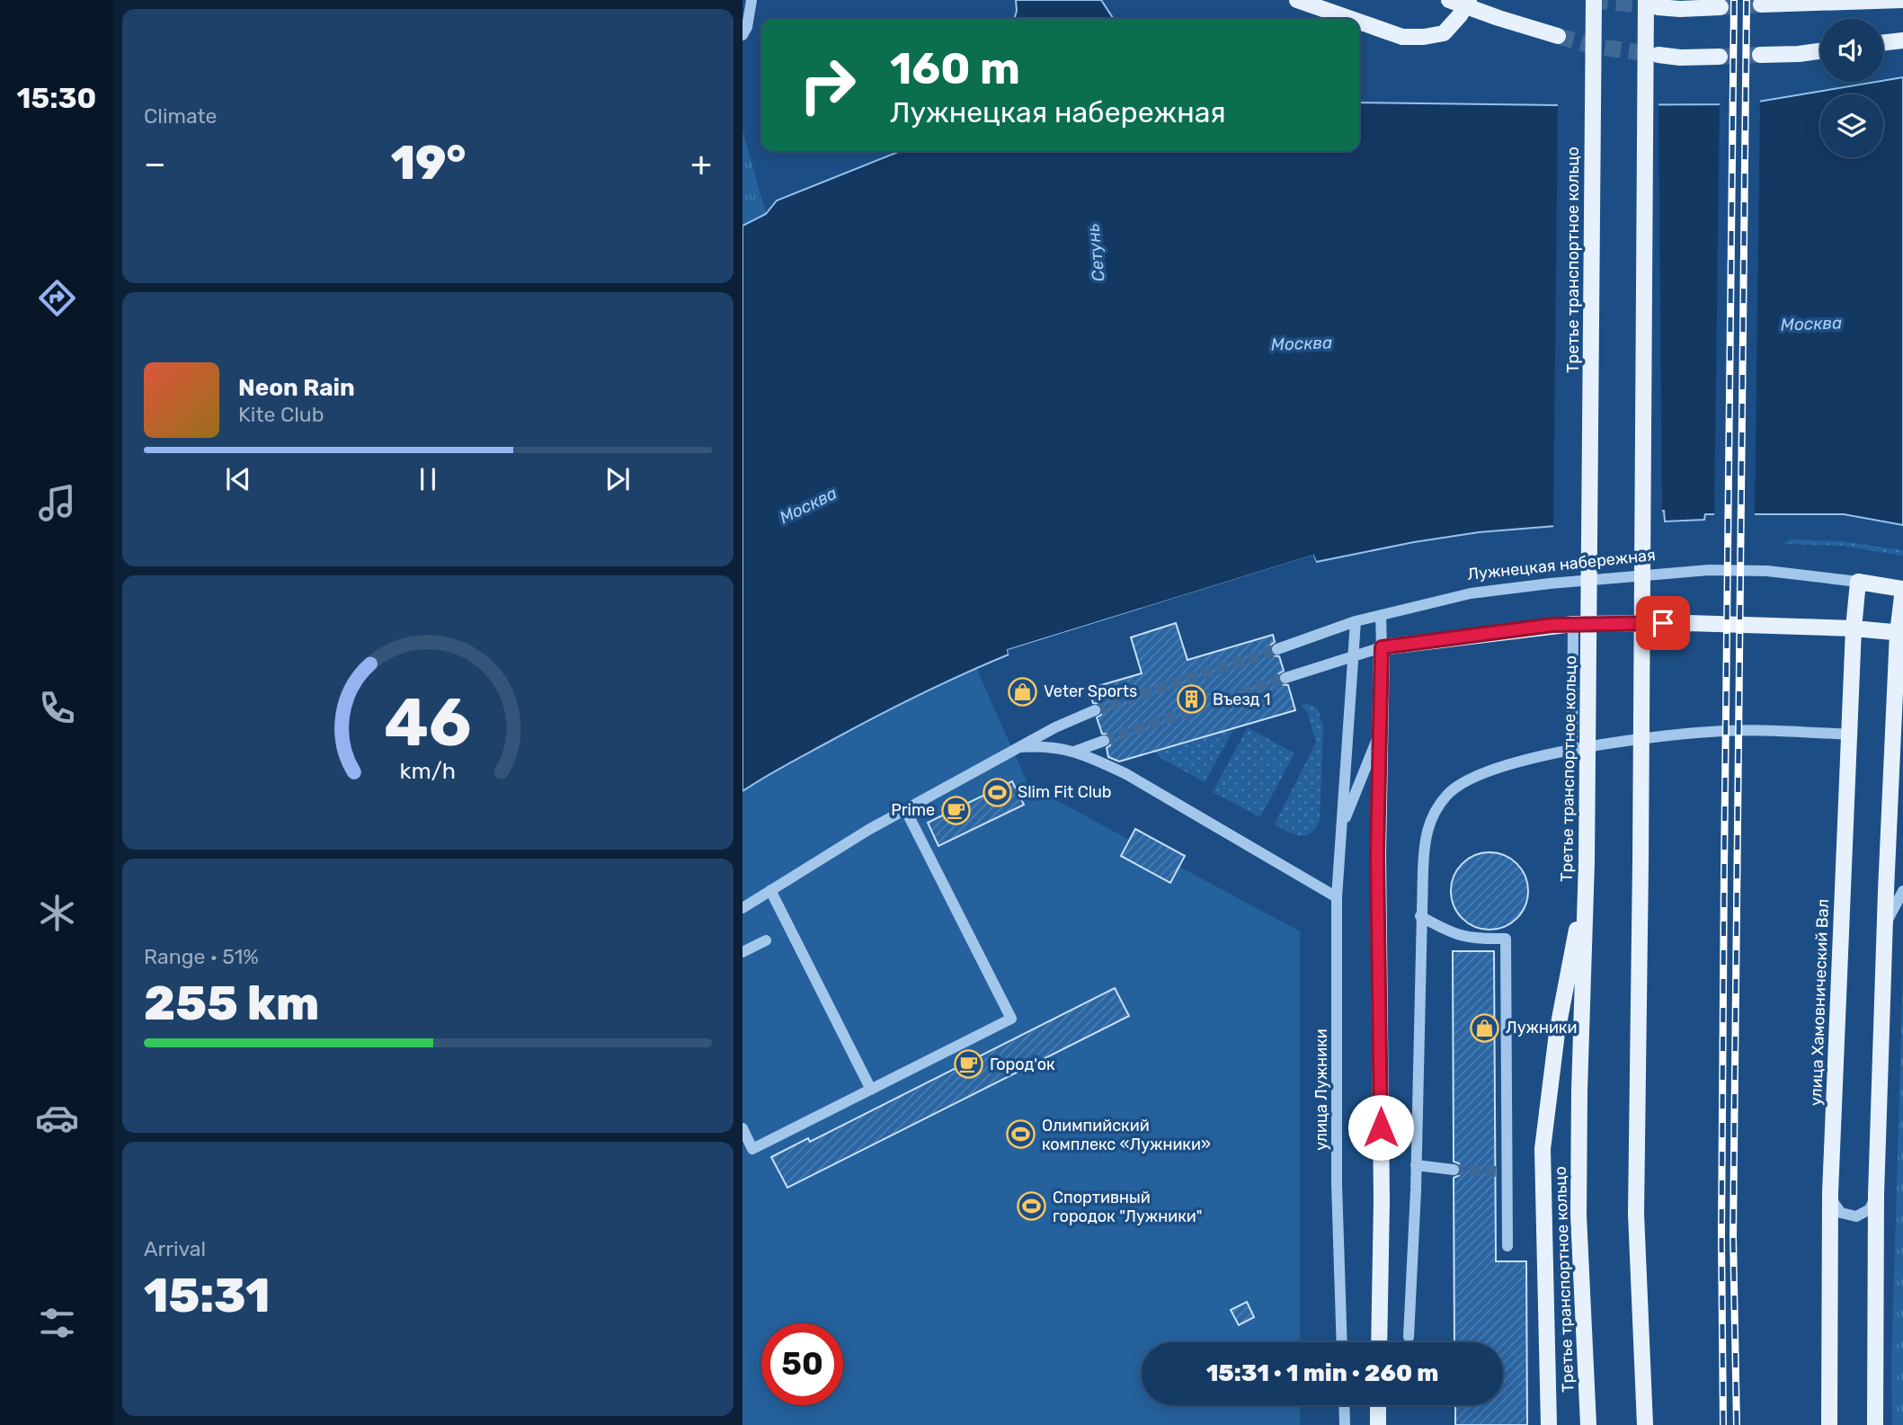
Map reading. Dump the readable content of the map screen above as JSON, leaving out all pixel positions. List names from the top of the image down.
{
  "streets": {
    "main road": ["Третье транспортное кольцо", "улица Хамовнический Вал"],
    "street": ["Лужнецкая набережная", "улица Лужники"]
  },
  "crossings": [
    ["Лужнецкая набережная", "улица Хамовнический Вал"],
    ["Лужнецкая набережная", "улица Лужники"]
  ],
  "water": ["Сетунь", "Москва"],
  "places": {
    "shop": ["Veter Sports", "Лужники"],
    "building": ["Въезд 1"],
    "sports": ["Slim Fit Club", "Олимпийский комплекс «Лужники»", "Спортивный городок \"Лужники\""],
    "cafe": ["Prime", "Город'ок"]
  },
  "page": {
    "tabs": "15:30",
    "tile": [
      "Climate",
      ["Range · 51%", "255 km"],
      ["Arrival", "15:31"]
    ],
    "turn": ["160 m", "Лужнецкая набережная"],
    "heat": ["−", "19°", "+"],
    "song": ["Neon Rain", "Kite Club"],
    "limit": "50",
    "trip": "15:31 · 1 min · 260 m",
    "gauge": ["46", "km/h"]
  }
}
